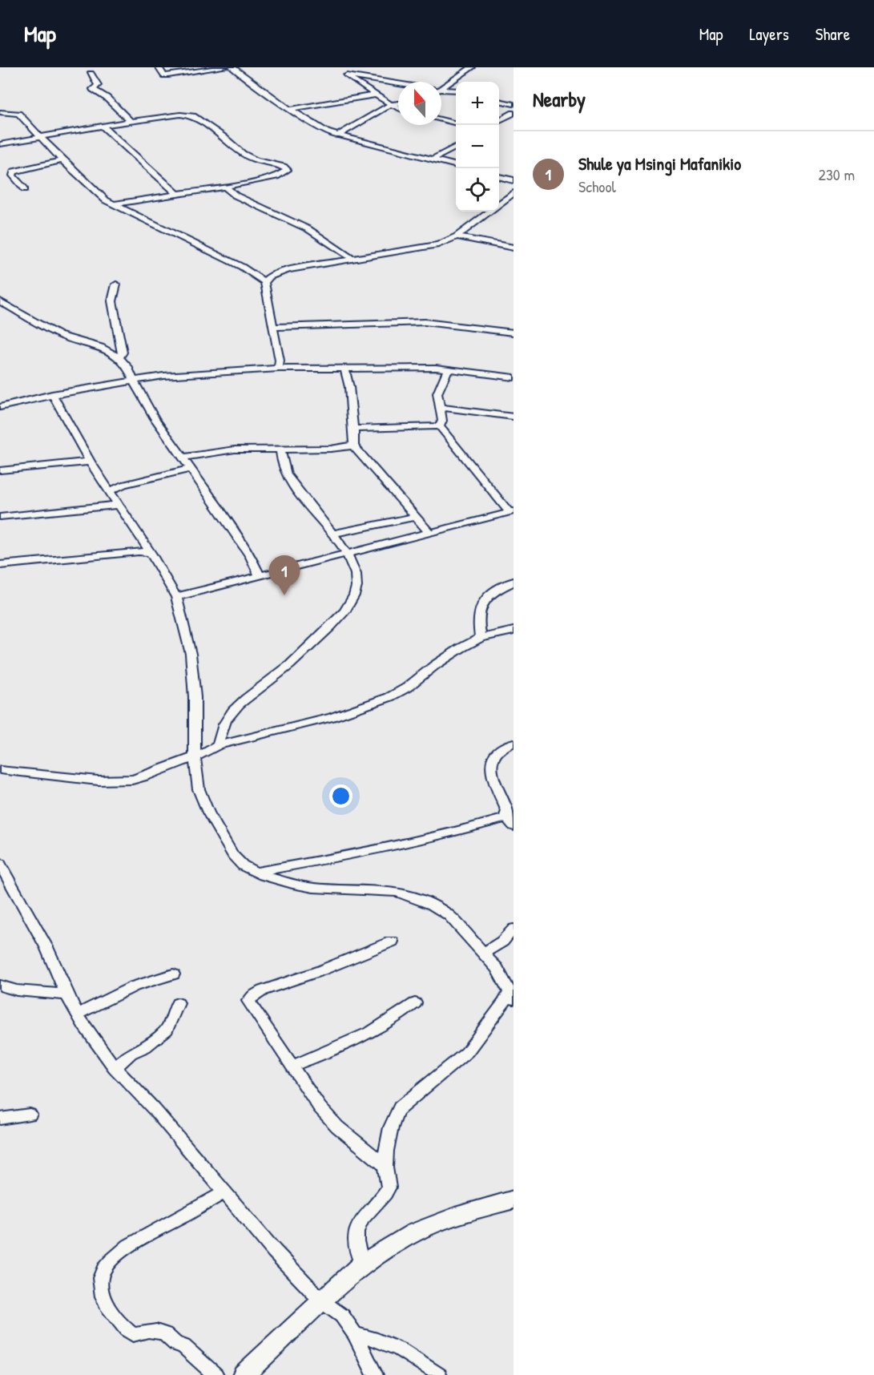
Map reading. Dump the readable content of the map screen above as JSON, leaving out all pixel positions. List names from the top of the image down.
{
  "north": "top",
  "page": {
    "header": "Map",
    "nav": ["Map", "Layers", "Share"],
    "heading": "Nearby",
    "map_buttons": ["+", "−"],
    "list": [
      {
        "mark": "1",
        "name": "Shule ya Msingi Mafanikio",
        "note": "School",
        "value": "230 m"
      }
    ],
    "pins": "1"
  }
}
